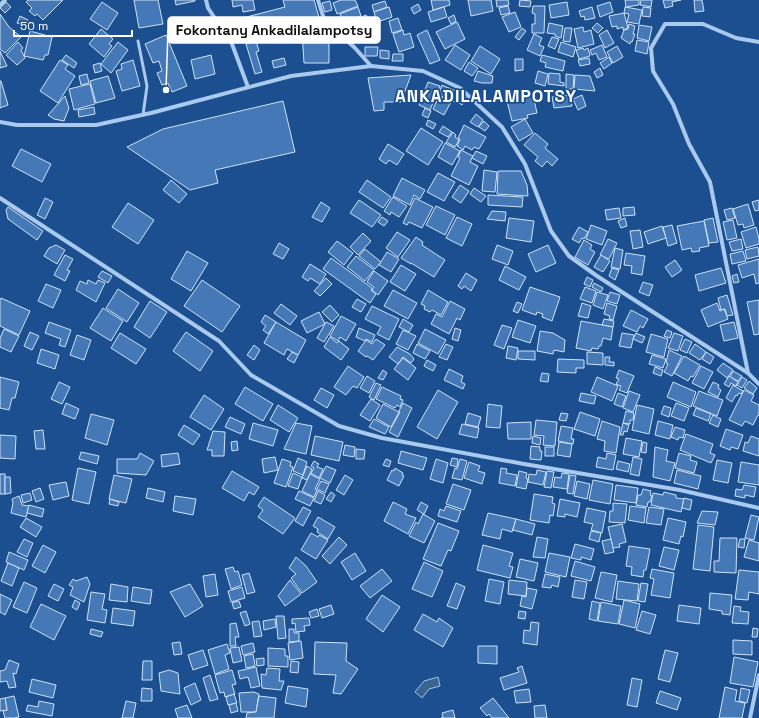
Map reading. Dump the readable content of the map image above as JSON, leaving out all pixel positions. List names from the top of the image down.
{
  "districts": ["ANKADILALAMPOTSY"],
  "places": ["Fokontany Ankadilalampotsy"],
  "scale_bar": "50 m"
}
